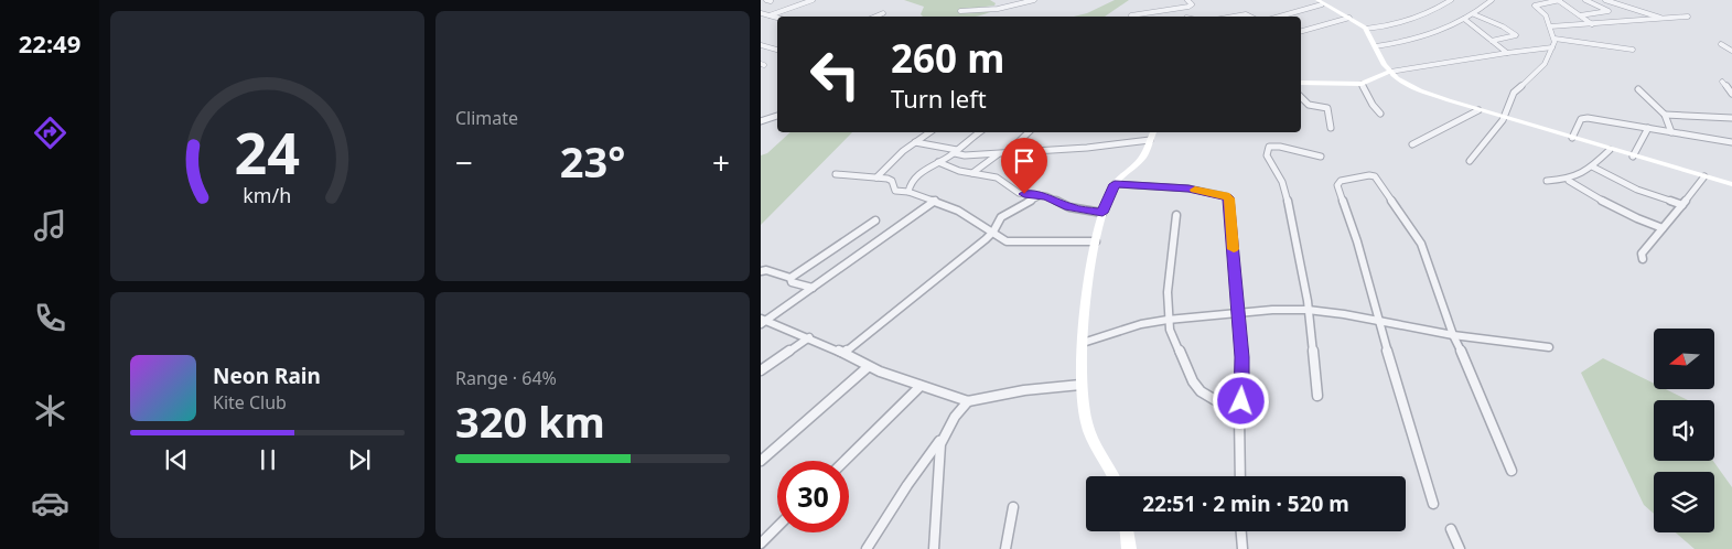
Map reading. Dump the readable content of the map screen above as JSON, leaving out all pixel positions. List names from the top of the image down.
{
  "north": "left",
  "page": {
    "tabs": "22:49",
    "tile": [
      "Climate",
      ["Range · 64%", "320 km"]
    ],
    "turn": ["260 m", "Turn left"],
    "heat": ["−", "23°", "+"],
    "song": ["Neon Rain", "Kite Club"],
    "limit": "30",
    "trip": "22:51 · 2 min · 520 m",
    "gauge": ["24", "km/h"]
  }
}
